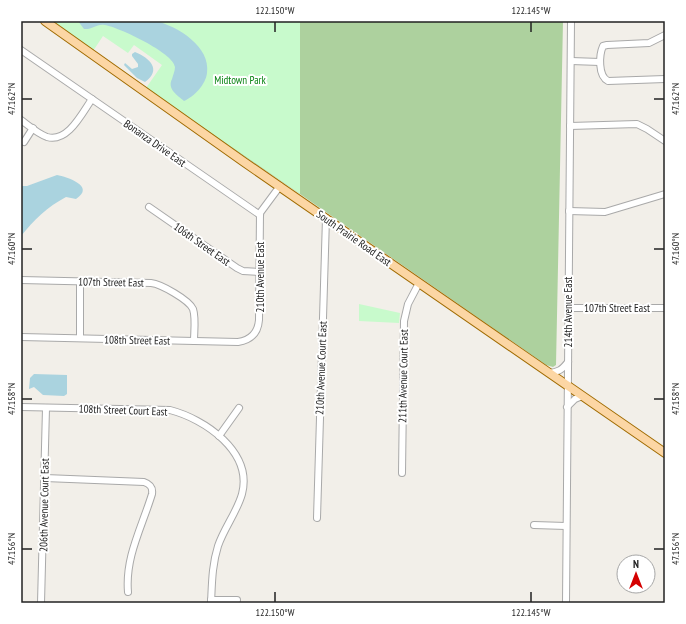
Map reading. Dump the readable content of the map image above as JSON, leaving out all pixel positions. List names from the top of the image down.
{
  "streets": {
    "main road": ["South Prairie Road East"],
    "street": [
      "Bonanza Drive East",
      "106th Street East",
      "210th Avenue East",
      "107th Street East",
      "214th Avenue East",
      "108th Street East",
      "210th Avenue Court East",
      "211th Avenue Court East",
      "108th Street Court East",
      "206th Avenue Court East"
    ]
  },
  "crossings": [
    ["Bonanza Drive East", "210th Avenue East"],
    ["South Prairie Road East", "214th Avenue East"],
    ["South Prairie Road East", "210th Avenue Court East"],
    ["South Prairie Road East", "211th Avenue Court East"],
    ["106th Street East", "210th Avenue East"],
    ["210th Avenue East", "108th Street East"],
    ["107th Street East", "214th Avenue East"],
    ["107th Street East", "108th Street East"],
    ["108th Street Court East", "206th Avenue Court East"]
  ],
  "parks": ["Midtown Park"],
  "north": "top",
  "coordinates": [
    "122.150°W",
    "122.145°W",
    "47.162°N",
    "47.160°N",
    "47.158°N",
    "47.156°N"
  ]
}
